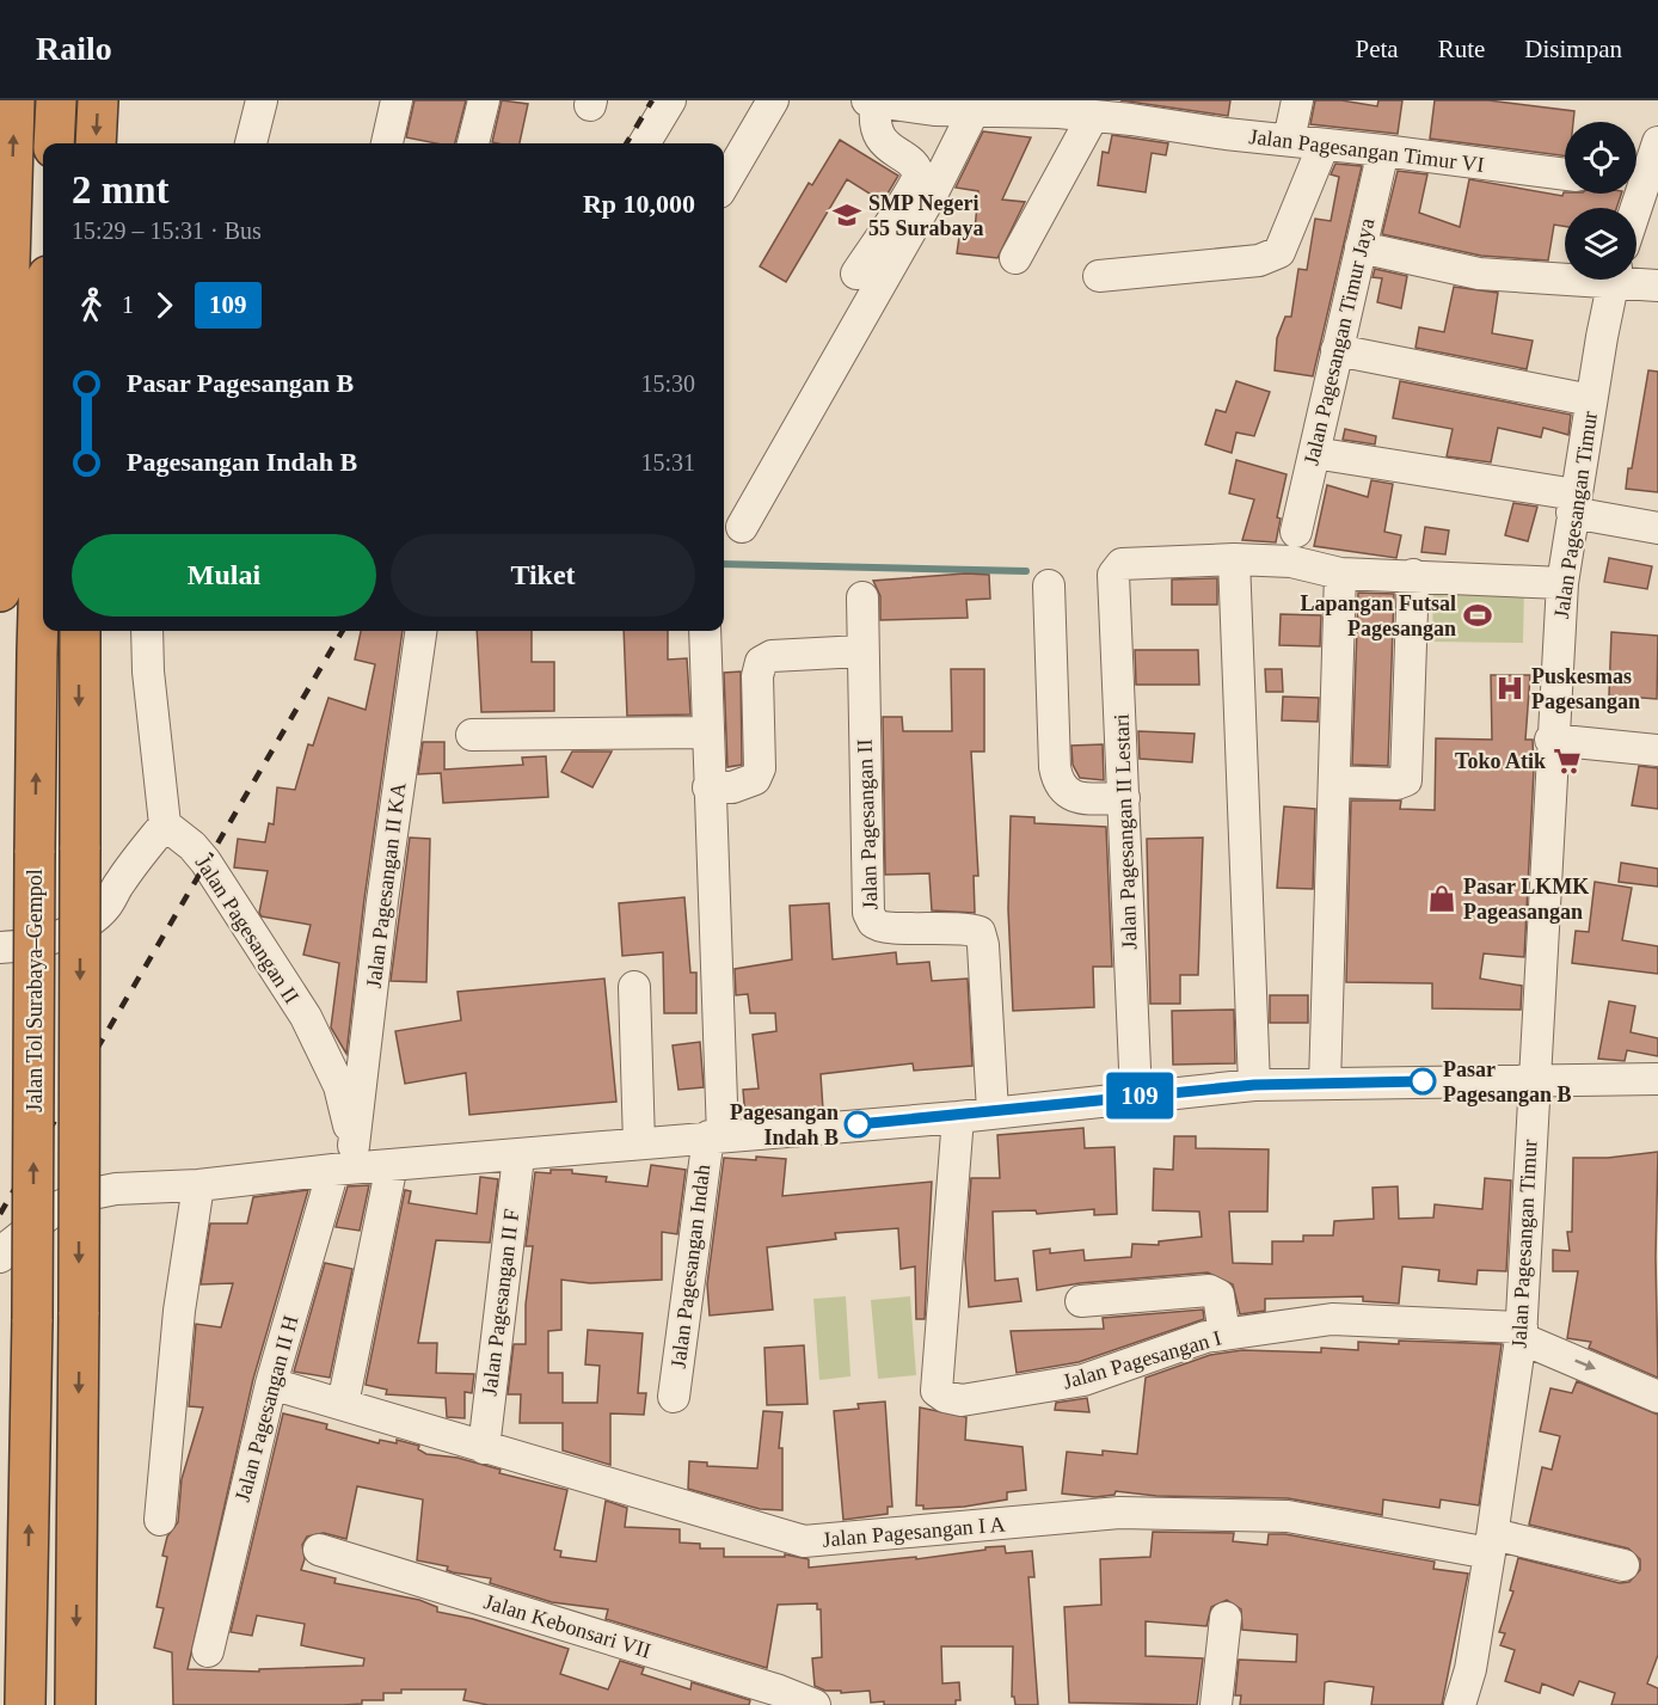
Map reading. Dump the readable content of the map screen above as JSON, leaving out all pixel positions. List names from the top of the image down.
{
  "streets": {
    "highway": ["Jalan Tol Surabaya–Gempol"],
    "street": [
      "Jalan Pagesangan Timur VI",
      "Jalan Pagesangan Timur Jaya",
      "Jalan Pagesangan Timur",
      "Jalan Pagesangan II",
      "Jalan Pagesangan II Lestari",
      "Jalan Pagesangan II KA",
      "Jalan Pagesangan Indah",
      "Jalan Pagesangan II F",
      "Jalan Pagesangan I",
      "Jalan Pagesangan II H",
      "Jalan Pagesangan I A",
      "Jalan Kebonsari VII"
    ]
  },
  "crossings": [
    ["Jalan Pagesangan Timur VI", "Jalan Pagesangan Timur Jaya"],
    ["Jalan Pagesangan Timur", "Jalan Pagesangan I"],
    ["Jalan Pagesangan Timur", "Jalan Pagesangan I A"],
    ["Jalan Pagesangan II", "Jalan Pagesangan II KA"],
    ["Jalan Pagesangan II", "Jalan Pagesangan II H"],
    ["Jalan Pagesangan II KA", "Jalan Pagesangan II H"],
    ["Jalan Pagesangan II F", "Jalan Pagesangan I A"],
    ["Jalan Pagesangan II H", "Jalan Pagesangan I A"]
  ],
  "places": {
    "school or university": ["SMP Negeri 55 Surabaya"],
    "sports": ["Lapangan Futsal Pagesangan"],
    "hospital": ["Puskesmas Pagesangan"],
    "supermarket": ["Toko Atik"],
    "shop": ["Pasar LKMK Pageasangan"],
    "other": ["Pasar Pagesangan B", "Pagesangan Indah B"]
  },
  "lines": ["bus line 109"],
  "page": {
    "header": "Railo",
    "nav": ["Peta", "Rute", "Disimpan"],
    "on_map": "109",
    "heading": ["2 mnt", "15:29 – 15:31 · Bus", "Rp 10,000"],
    "legs": ["1", "109"],
    "list": [
      {
        "name": "Pasar Pagesangan B",
        "value": "15:30"
      },
      {
        "name": "Pagesangan Indah B",
        "value": "15:31"
      }
    ],
    "buttons": ["Mulai", "Tiket"]
  }
}
